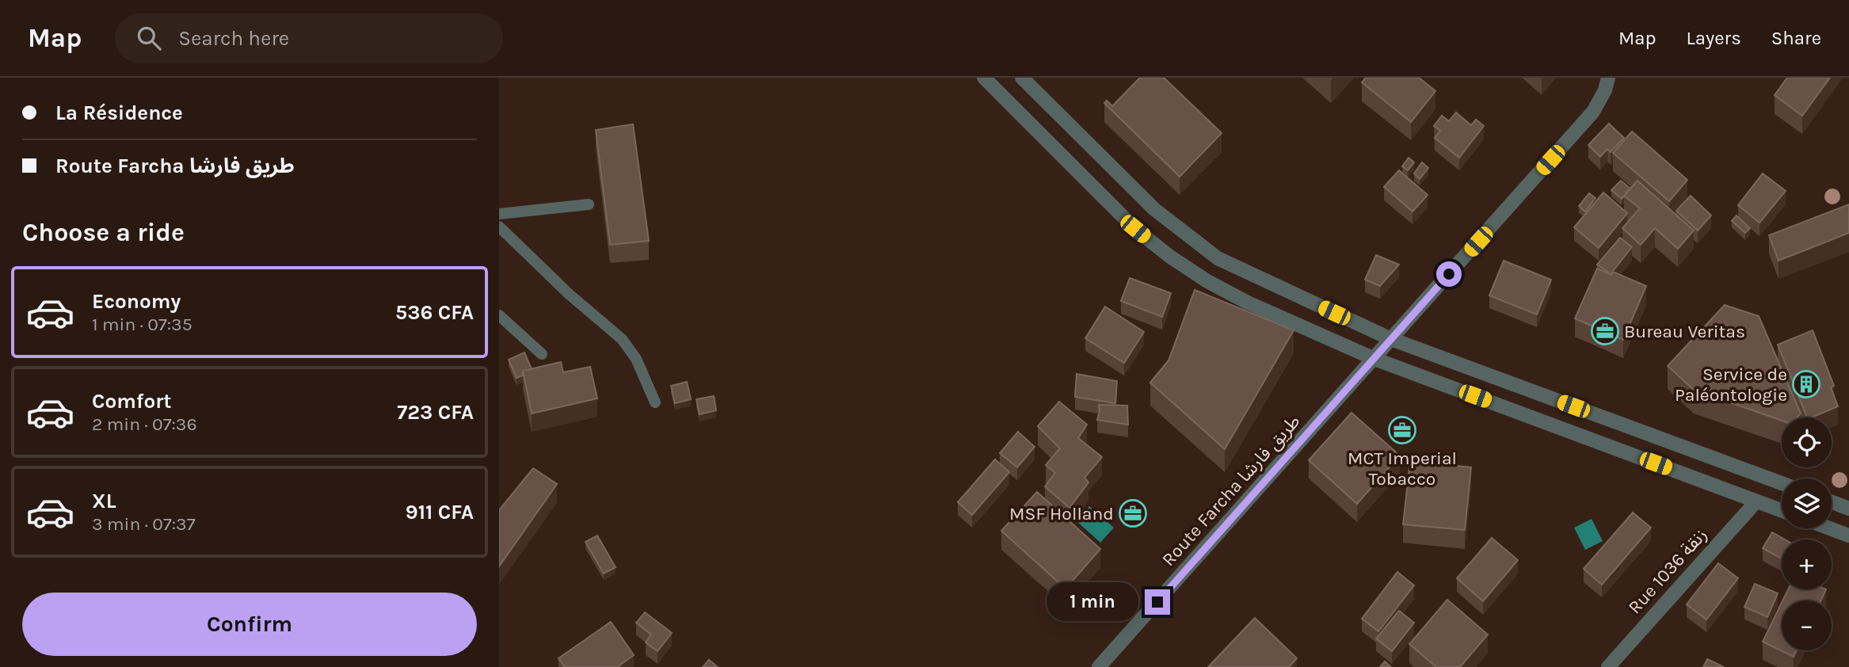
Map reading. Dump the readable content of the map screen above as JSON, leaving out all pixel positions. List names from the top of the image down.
{
  "streets": {
    "street": ["Route Farcha طريق فارشا", "Rue 1036 زنقة"]
  },
  "places": {
    "office": ["Bureau Veritas", "MCT Imperial Tobacco", "MSF Holland"],
    "building": ["Service de Paléontologie"]
  },
  "page": {
    "header": "Map",
    "search": "Search here",
    "nav": ["Map", "Layers", "Share"],
    "banner": ["La Résidence", "Route Farcha طريق فارشا"],
    "heading": "Choose a ride",
    "list": [
      {
        "name": "Economy",
        "note": "1 min · 07:35",
        "value": "536 CFA"
      },
      {
        "name": "Comfort",
        "note": "2 min · 07:36",
        "value": "723 CFA"
      },
      {
        "name": "XL",
        "note": "3 min · 07:37",
        "value": "911 CFA"
      }
    ],
    "map_buttons": ["+", "−"],
    "buttons": "Confirm",
    "bubble": "1 min"
  }
}
